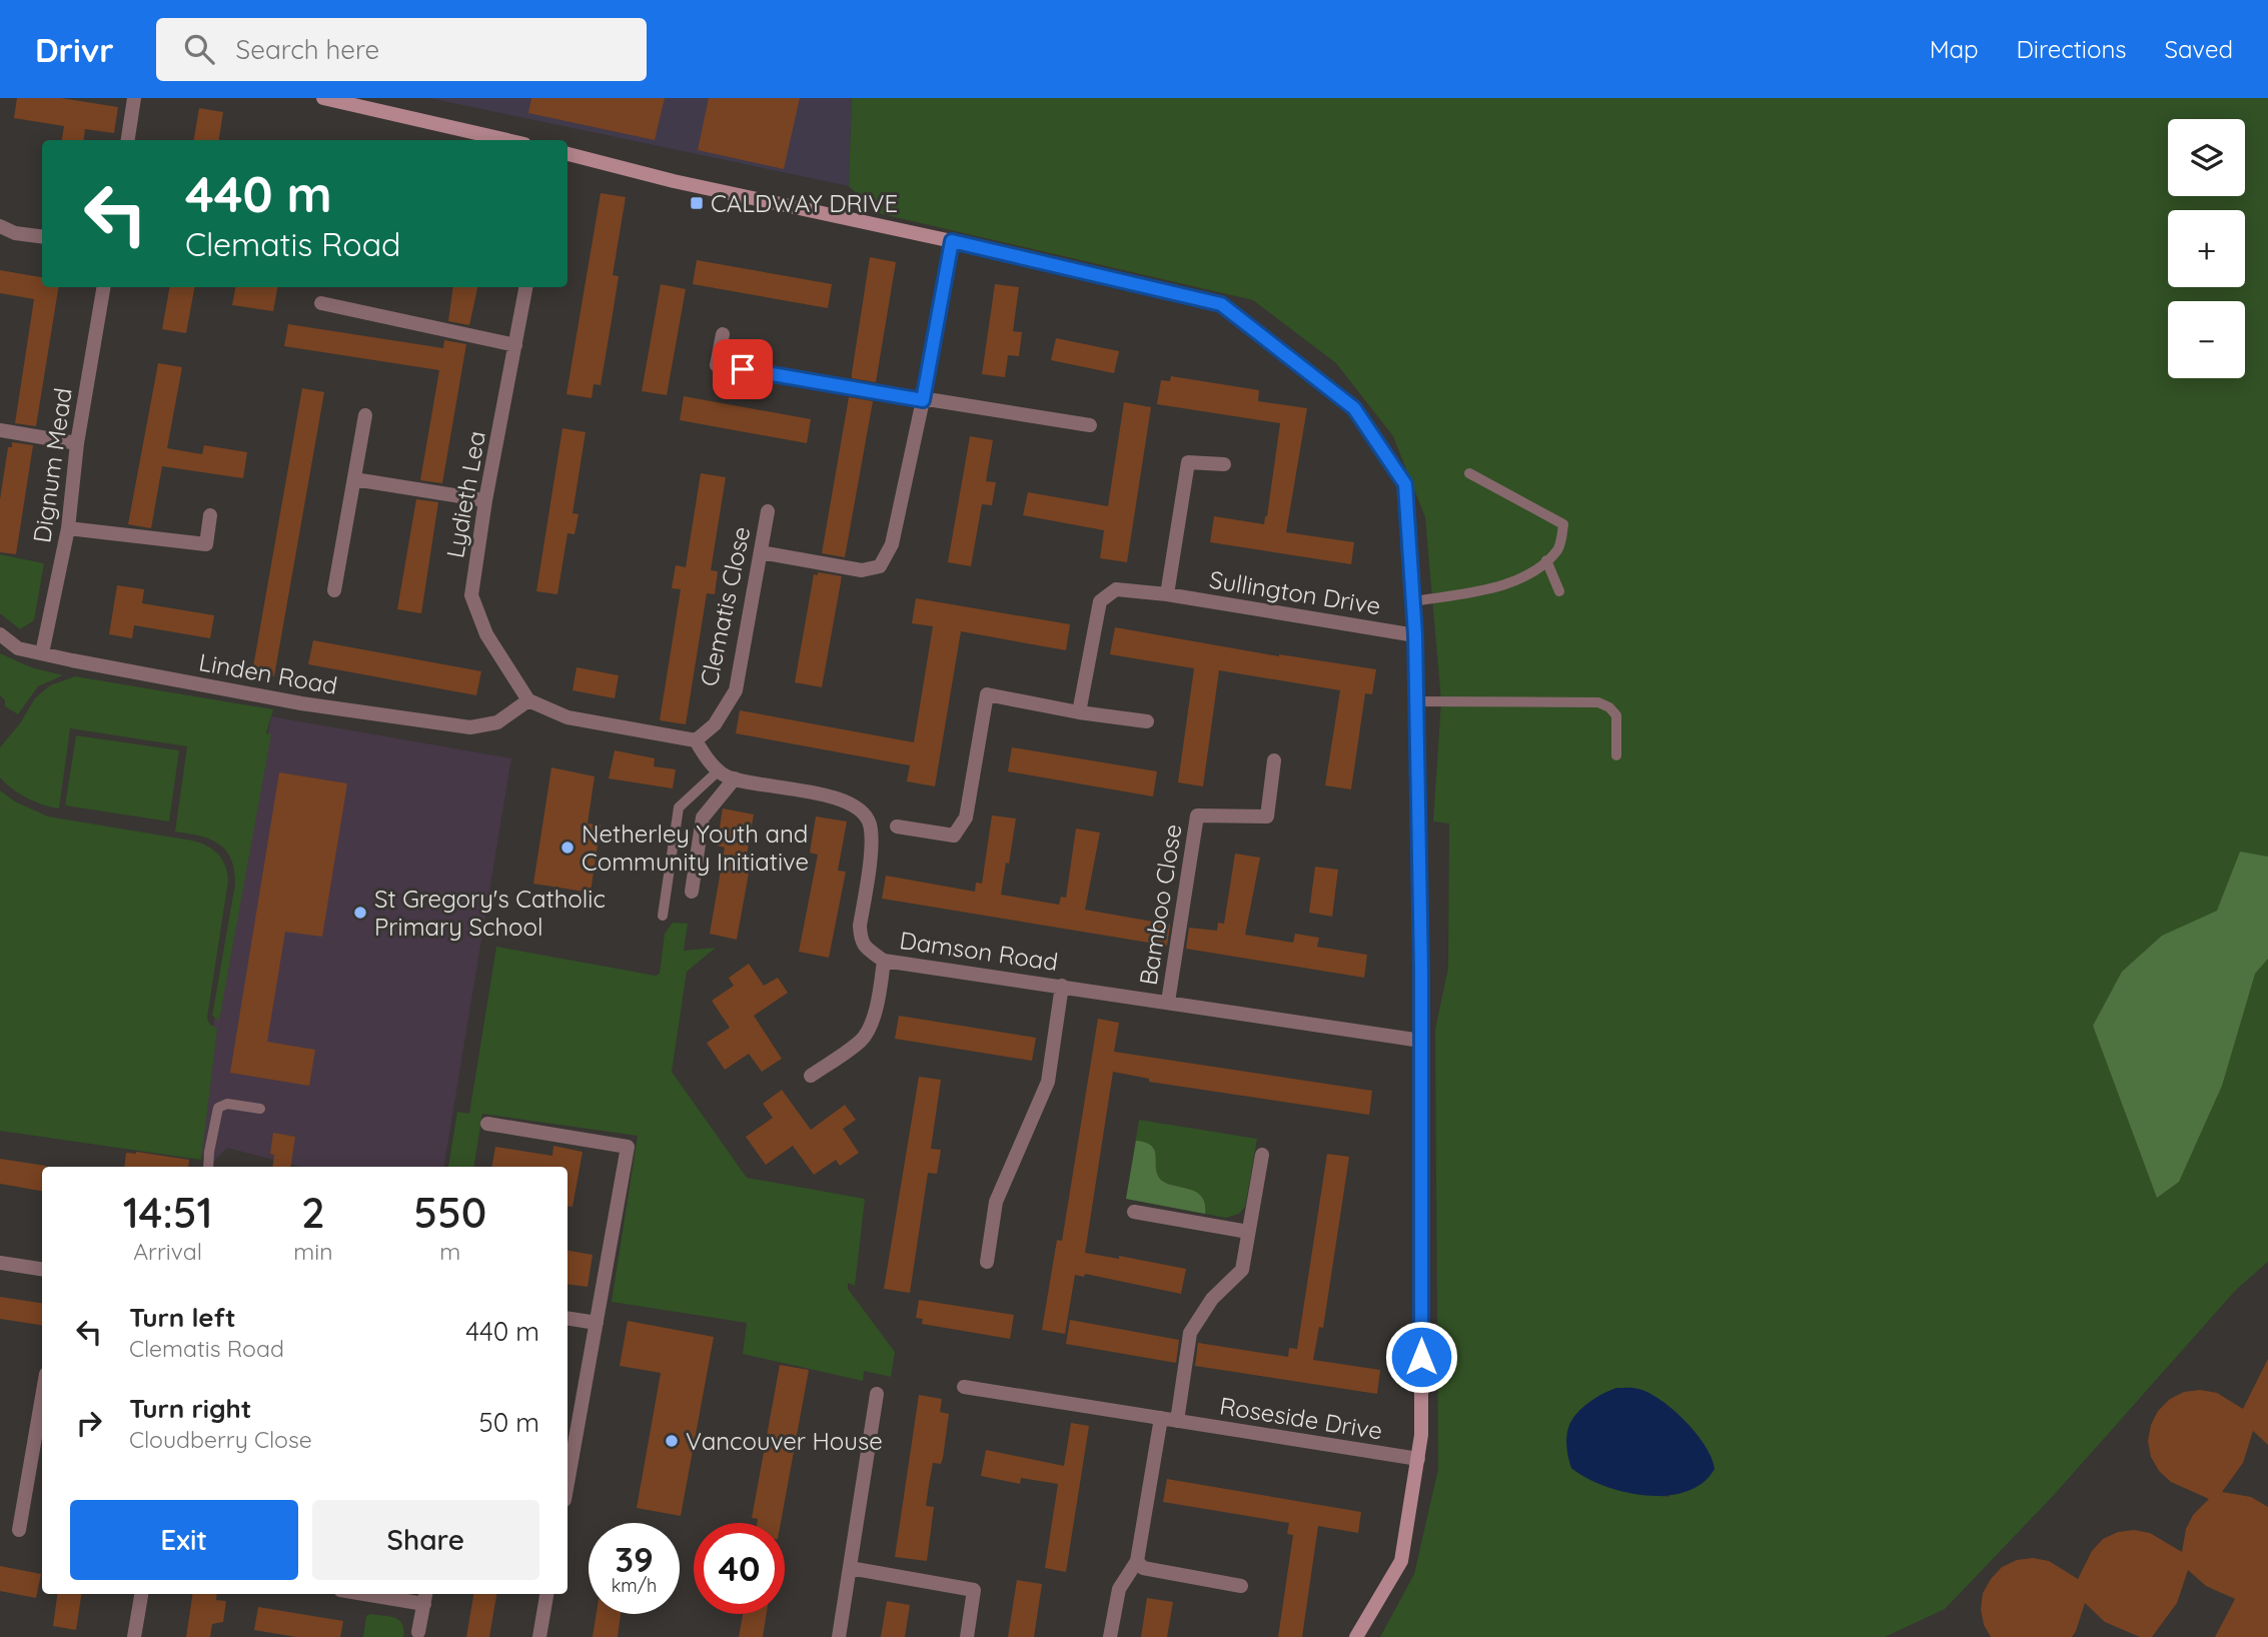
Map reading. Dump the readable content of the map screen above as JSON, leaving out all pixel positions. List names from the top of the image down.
{
  "streets": {
    "street": [
      "Dignum Mead",
      "Lydieth Lea",
      "Sullington Drive",
      "Clematis Close",
      "Linden Road",
      "Bamboo Close",
      "Damson Road",
      "Roseside Drive"
    ]
  },
  "crossings": [
    ["Dignum Mead", "Linden Road"],
    ["Lydieth Lea", "Linden Road"],
    ["Clematis Close", "Damson Road"],
    ["Bamboo Close", "Damson Road"]
  ],
  "places": {
    "transit": ["CALDWAY DRIVE"],
    "other": ["Netherley Youth and Community Initiative", "St Gregory's Catholic Primary School", "Vancouver House"]
  },
  "page": {
    "header": "Drivr",
    "search": "Search here",
    "nav": ["Map", "Directions", "Saved"],
    "map_buttons": ["+", "−"],
    "turn": ["440 m", "Clematis Road"],
    "eta": [
      "14:51",
      "Arrival",
      "2",
      "min",
      "550",
      "m"
    ],
    "list": [
      {
        "name": "Turn left",
        "note": "Clematis Road",
        "value": "440 m"
      },
      {
        "name": "Turn right",
        "note": "Cloudberry Close",
        "value": "50 m"
      }
    ],
    "buttons": ["Exit", "Share"],
    "speed": "39 km/h",
    "limit": "40"
  }
}
